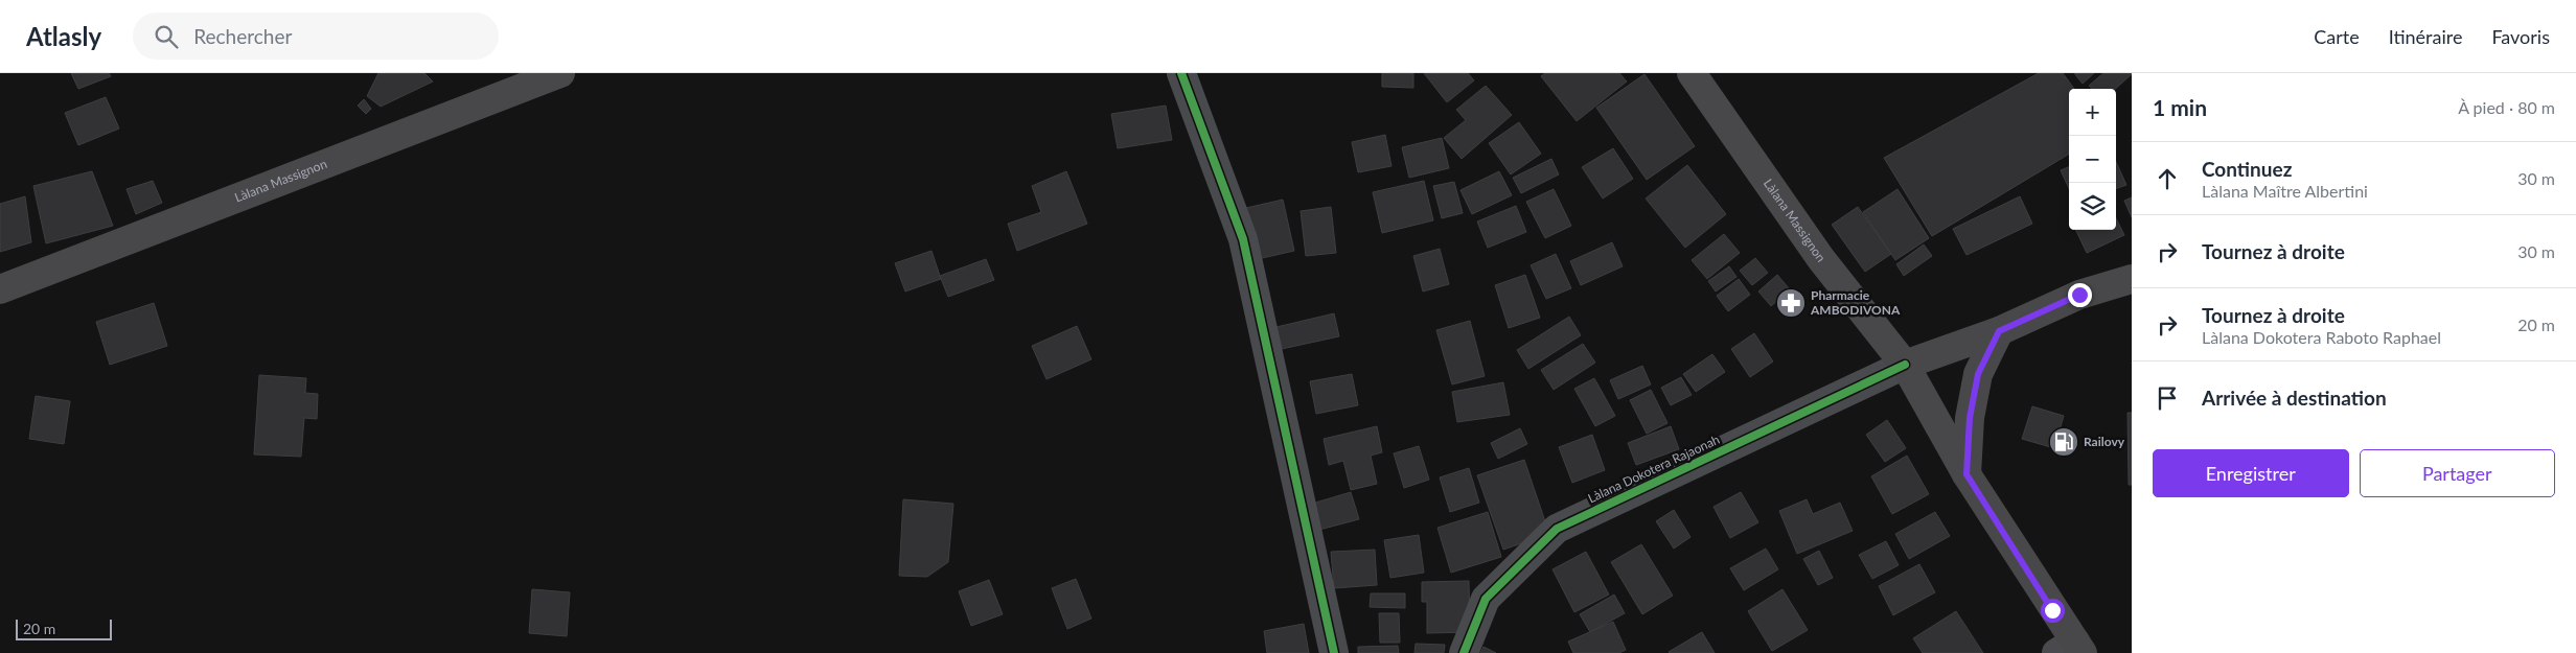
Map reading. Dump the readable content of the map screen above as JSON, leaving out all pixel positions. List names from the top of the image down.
{
  "streets": {
    "main road": ["Làlana Massignon"],
    "street": ["Làlana Dokotera Rajaonah"]
  },
  "crossings": [
    ["Làlana Massignon", "Làlana Dokotera Rajaonah"]
  ],
  "places": {
    "pharmacy": ["Pharmacie AMBODIVONA"],
    "fuel station": ["Railovy"]
  },
  "scale_bar": "20 m",
  "page": {
    "header": "Atlasly",
    "search": "Rechercher",
    "nav": ["Carte", "Itinéraire", "Favoris"],
    "heading": ["1 min", "À pied · 80 m"],
    "map_buttons": ["+", "−"],
    "list": [
      ["Continuez", "Làlana Maître Albertini", "30 m"],
      ["Tournez à droite", "30 m"],
      ["Tournez à droite", "Làlana Dokotera Raboto Raphael", "20 m"],
      "Arrivée à destination"
    ],
    "buttons": ["Enregistrer", "Partager"],
    "scale": "20 m"
  }
}
